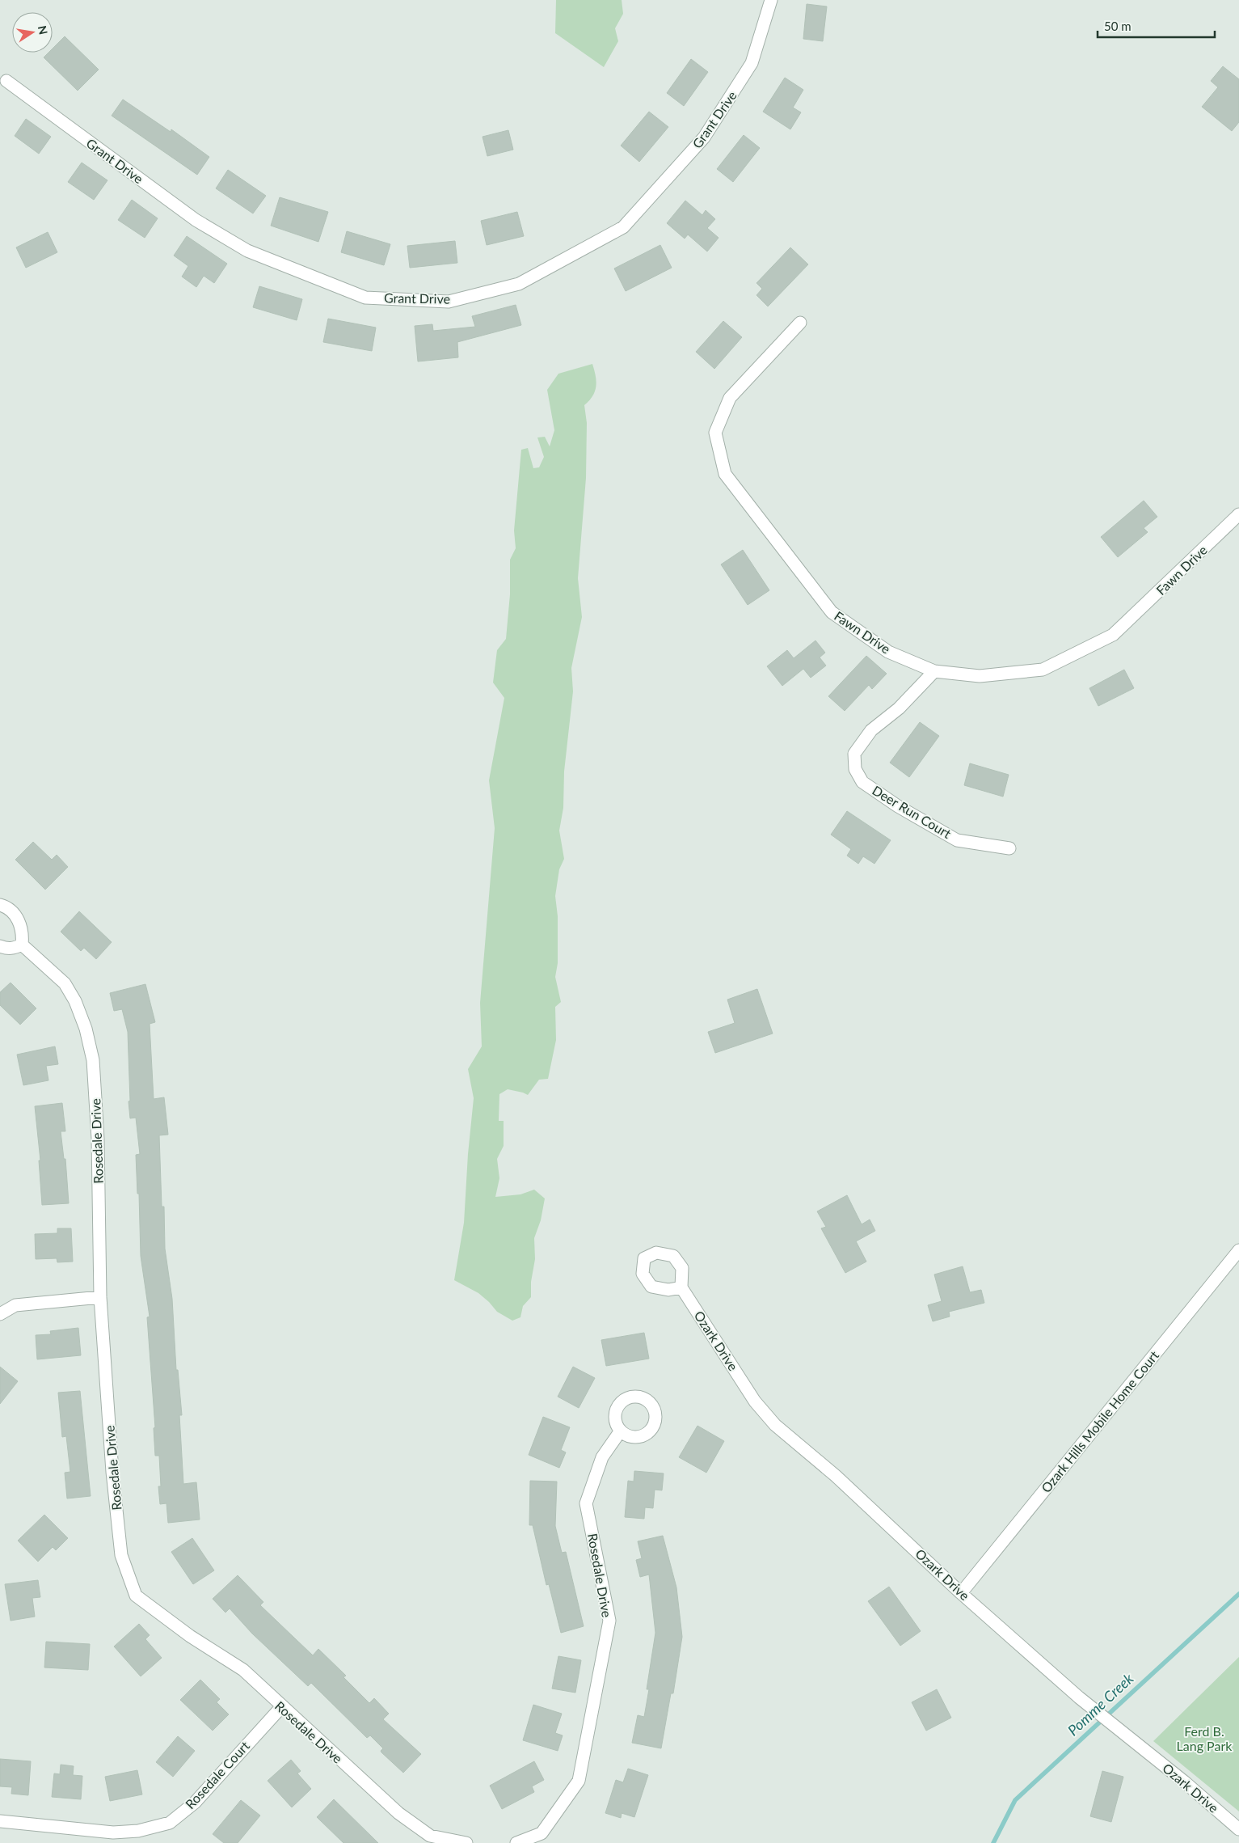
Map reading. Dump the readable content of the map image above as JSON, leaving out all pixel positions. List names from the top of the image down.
{
  "streets": {
    "street": [
      "Grant Drive",
      "Fawn Drive",
      "Deer Run Court",
      "Rosedale Drive",
      "Ozark Drive",
      "Ozark Hills Mobile Home Court",
      "Rosedale Court"
    ]
  },
  "crossings": [
    ["Fawn Drive", "Deer Run Court"],
    ["Rosedale Drive", "Rosedale Court"],
    ["Ozark Drive", "Ozark Hills Mobile Home Court"]
  ],
  "water": ["Pomme Creek"],
  "parks": ["Ferd B. Lang Park"],
  "scale_bar": "50 m",
  "north": "right"
}
